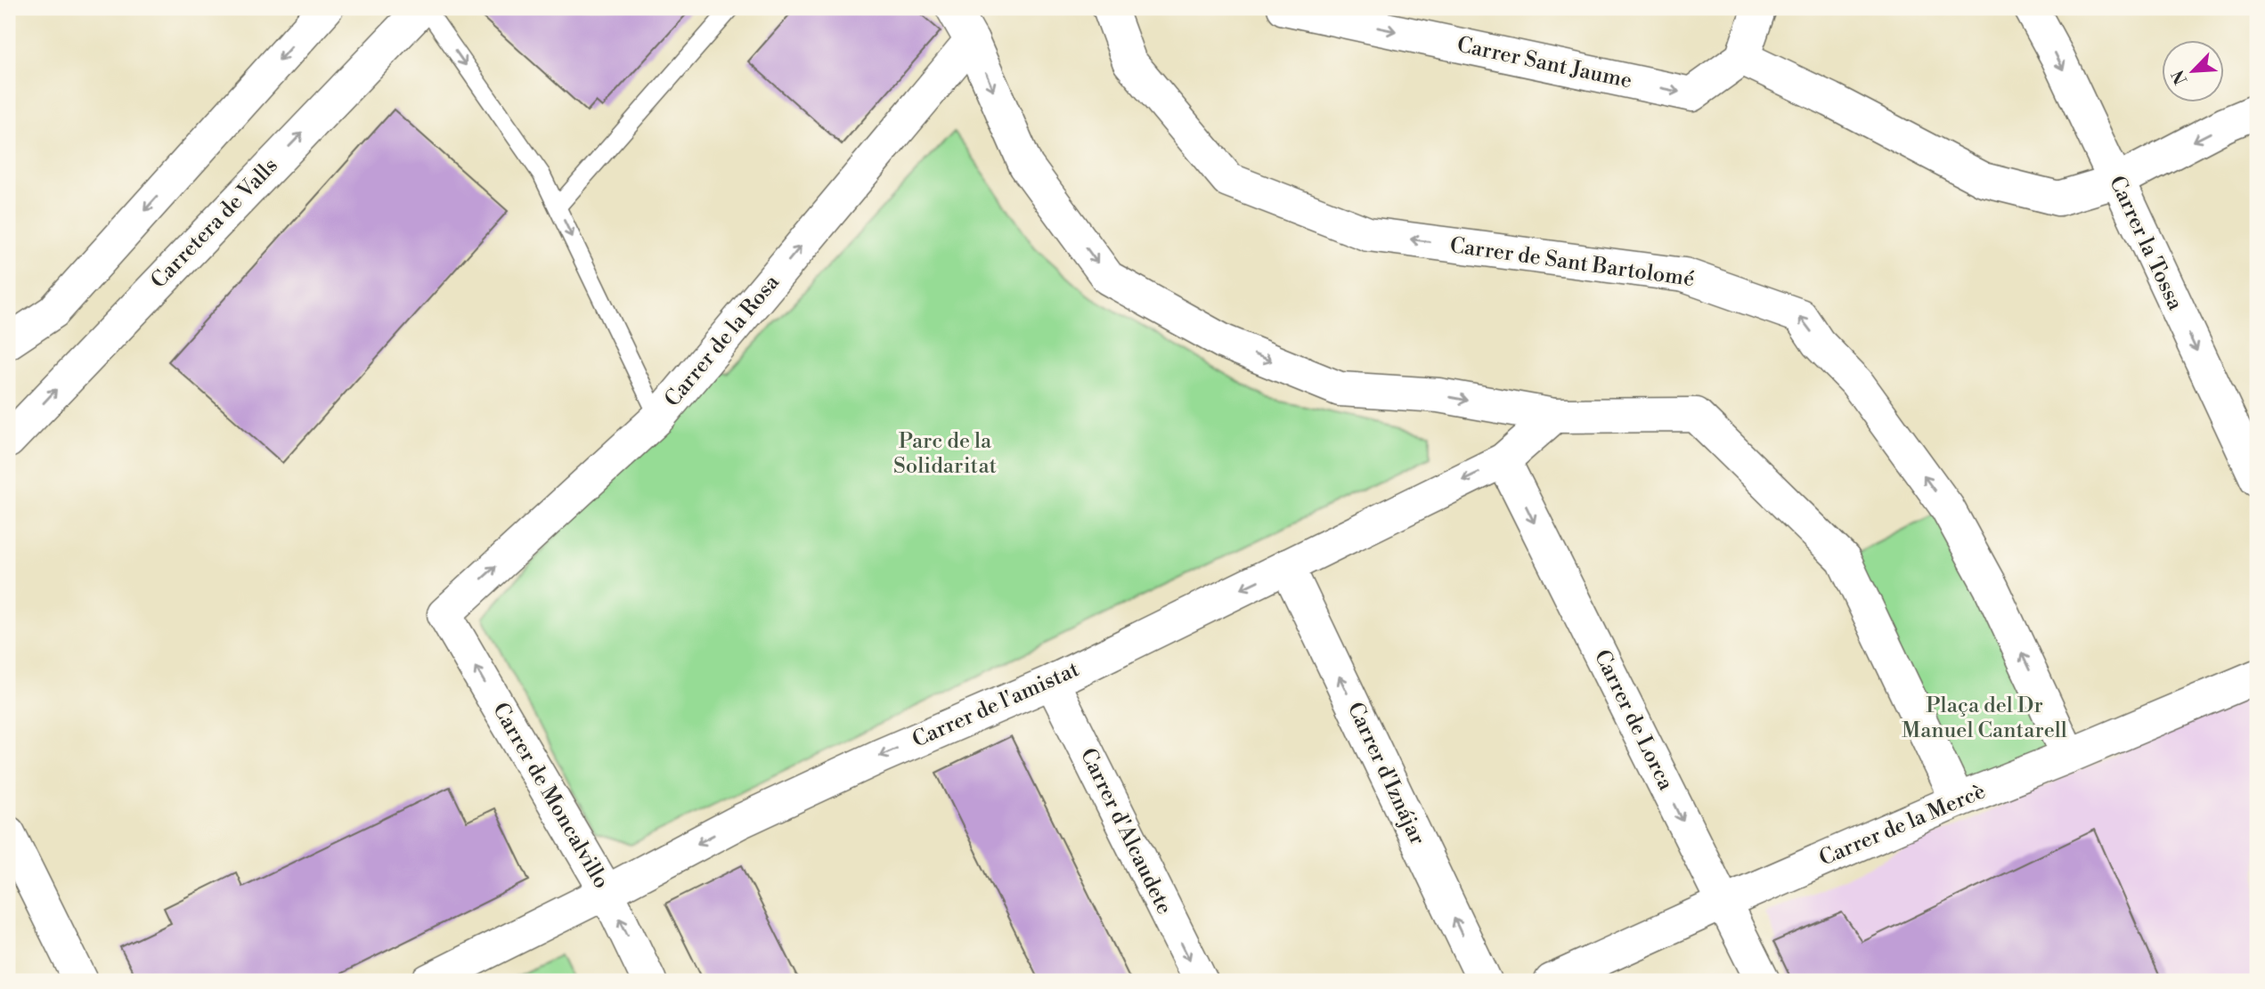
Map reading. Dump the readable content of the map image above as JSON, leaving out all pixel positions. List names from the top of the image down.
{
  "streets": {
    "street": [
      "Carrer Sant Jaume",
      "Carretera de Valls",
      "Carrer la Tossa",
      "Carrer de Sant Bartolomé",
      "Carrer de la Rosa",
      "Carrer de l'amistat",
      "Carrer de Lorca",
      "Carrer d'Iznájar",
      "Carrer de Moncalvillo",
      "Carrer de la Mercè",
      "Carrer d'Alcaudete"
    ]
  },
  "crossings": [
    ["Carrer de Sant Bartolomé", "Carrer de la Mercè"],
    ["Carrer de la Rosa", "Carrer de Moncalvillo"],
    ["Carrer de l'amistat", "Carrer de Lorca"],
    ["Carrer de l'amistat", "Carrer d'Iznájar"],
    ["Carrer de l'amistat", "Carrer de Moncalvillo"],
    ["Carrer de l'amistat", "Carrer d'Alcaudete"],
    ["Carrer de Lorca", "Carrer de la Mercè"]
  ],
  "one_way": [
    "Carrer Sant Jaume",
    "Carrer la Tossa",
    "Carrer de la Rosa",
    "Carrer de l'amistat",
    "Carrer de Lorca",
    "Carrer d'Iznájar",
    "Carrer de Moncalvillo",
    "Carrer d'Alcaudete"
  ],
  "parks": ["Parc de la Solidaritat", "Plaça del Dr Manuel Cantarell"],
  "north": "bottom left"
}
